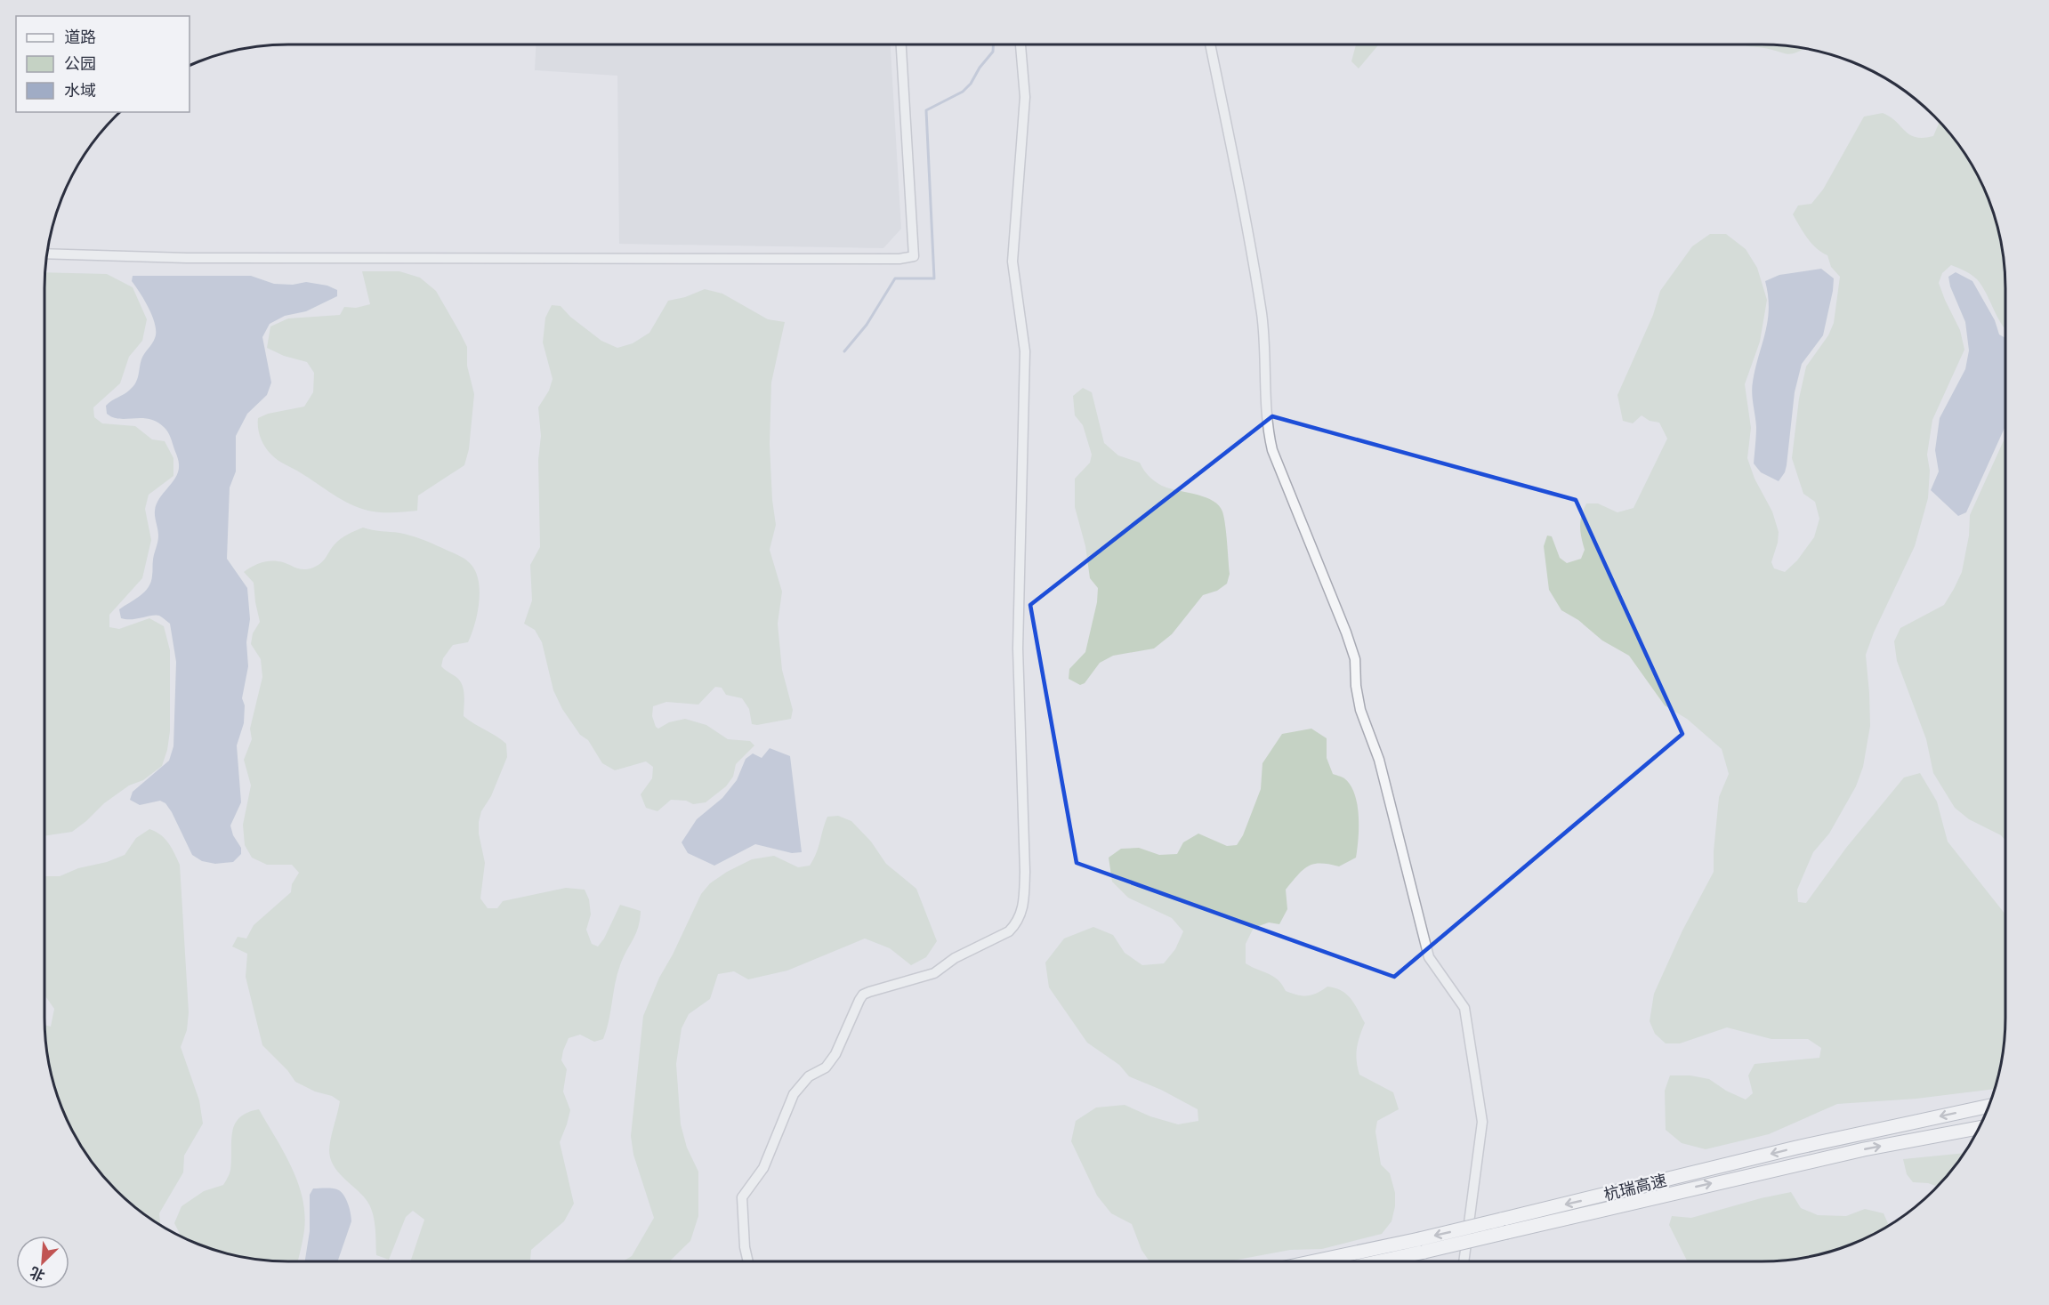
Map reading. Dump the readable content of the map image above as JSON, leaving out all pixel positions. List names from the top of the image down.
{
  "streets": {
    "highway": ["杭瑞高速"]
  },
  "legend": ["道路", "公园", "水域"],
  "north": "bottom left"
}
